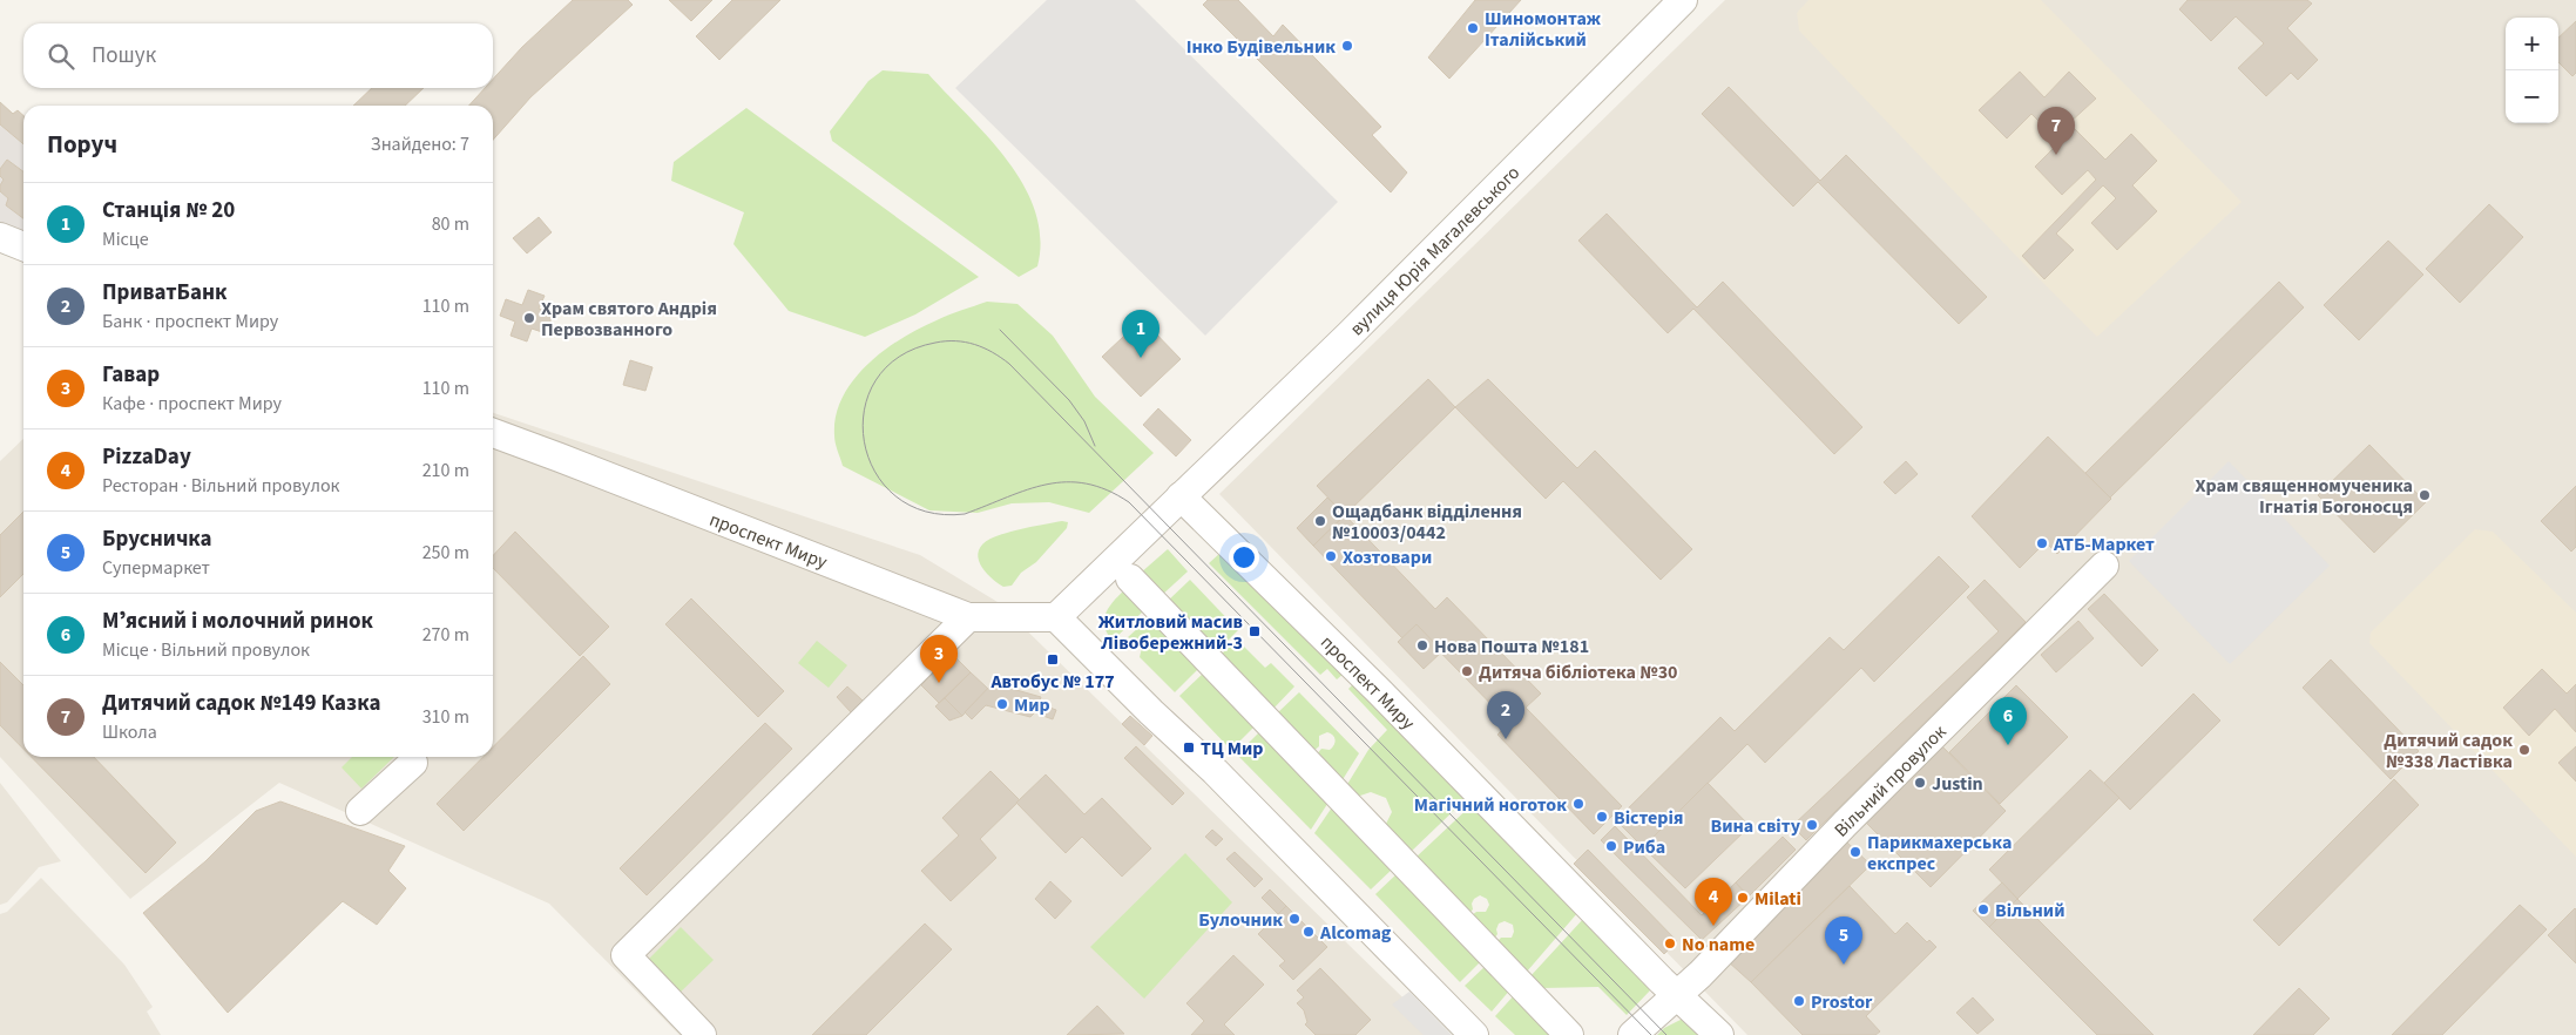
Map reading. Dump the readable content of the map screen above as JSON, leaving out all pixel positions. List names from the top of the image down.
{
  "streets": {
    "street": ["вулиця Юрія Магалевського", "проспект Миру", "Вільний провулок"]
  },
  "crossings": [
    ["вулиця Юрія Магалевського", "проспект Миру"],
    ["проспект Миру", "Вільний провулок"]
  ],
  "places": {
    "other": [
      "Шиномонтаж Італійський",
      "Інко Будівельник",
      "Храм святого Андрія Первозванного",
      "Храм священномученика Ігнатія Богоносця",
      "Ощадбанк відділення №10003/0442",
      "АТБ-Маркет",
      "Хозтовари",
      "Нова Пошта №181",
      "Дитяча бібліотека №30",
      "Мир",
      "Дитячий садок №338 Ластівка",
      "Justin",
      "Магічний ноготок",
      "Вістерія",
      "Вина світу",
      "Риба",
      "Парикмахерська експрес",
      "Milati",
      "Вільний",
      "Булочник",
      "Alcomag",
      "No name",
      "Prostor"
    ],
    "transit": ["Житловий масив Лівобережний-3", "Автобус № 177", "ТЦ Мир"]
  },
  "page": {
    "map_buttons": ["+", "−"],
    "search": "Пошук",
    "heading": ["Поруч", "Знайдено: 7"],
    "pins": [
      "7",
      "1",
      "3",
      "2",
      "6",
      "4",
      "5"
    ],
    "list": [
      {
        "mark": "1",
        "name": "Станція № 20",
        "note": "Місце",
        "value": "80 m"
      },
      {
        "mark": "2",
        "name": "ПриватБанк",
        "note": "Банк · проспект Миру",
        "value": "110 m"
      },
      {
        "mark": "3",
        "name": "Гавар",
        "note": "Кафе · проспект Миру",
        "value": "110 m"
      },
      {
        "mark": "4",
        "name": "PizzaDay",
        "note": "Ресторан · Вільний провулок",
        "value": "210 m"
      },
      {
        "mark": "5",
        "name": "Брусничка",
        "note": "Супермаркет",
        "value": "250 m"
      },
      {
        "mark": "6",
        "name": "Мʼясний і молочний ринок",
        "note": "Місце · Вільний провулок",
        "value": "270 m"
      },
      {
        "mark": "7",
        "name": "Дитячий садок №149 Казка",
        "note": "Школа",
        "value": "310 m"
      }
    ]
  }
}
